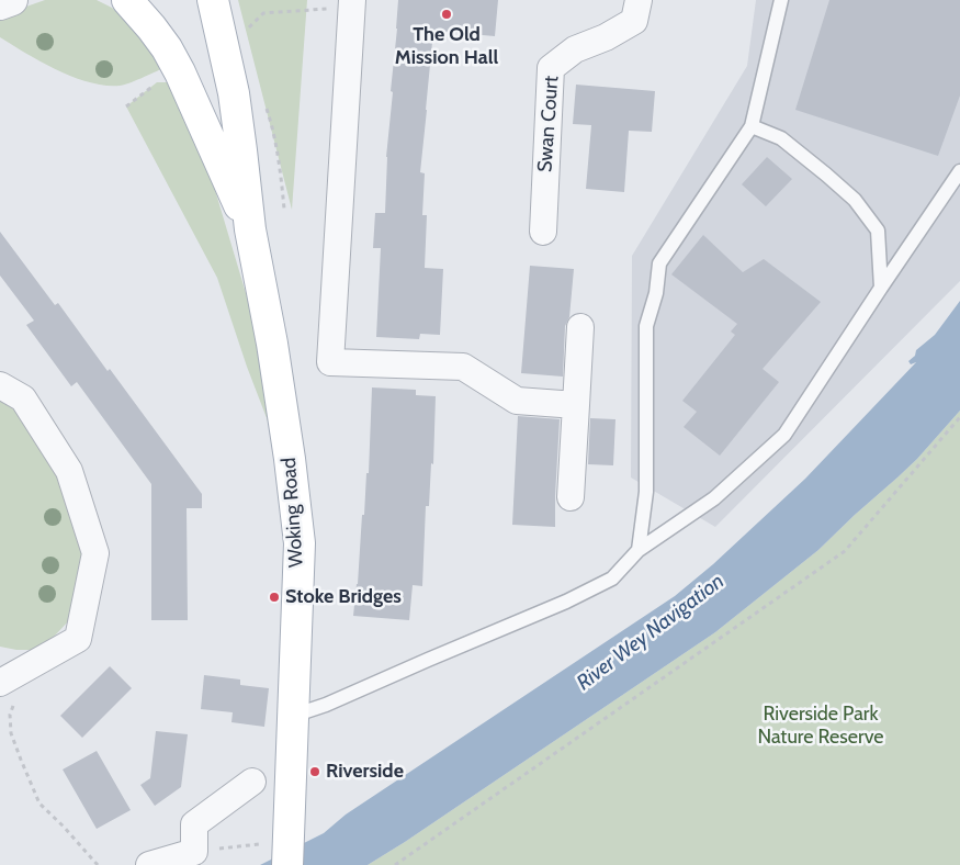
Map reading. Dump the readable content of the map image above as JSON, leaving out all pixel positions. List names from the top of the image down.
{
  "streets": {
    "main road": ["Woking Road"],
    "street": ["Swan Court"]
  },
  "water": ["River Wey Navigation"],
  "parks": ["Riverside Park Nature Reserve"],
  "places": ["The Old Mission Hall", "Stoke Bridges", "Riverside"]
}
